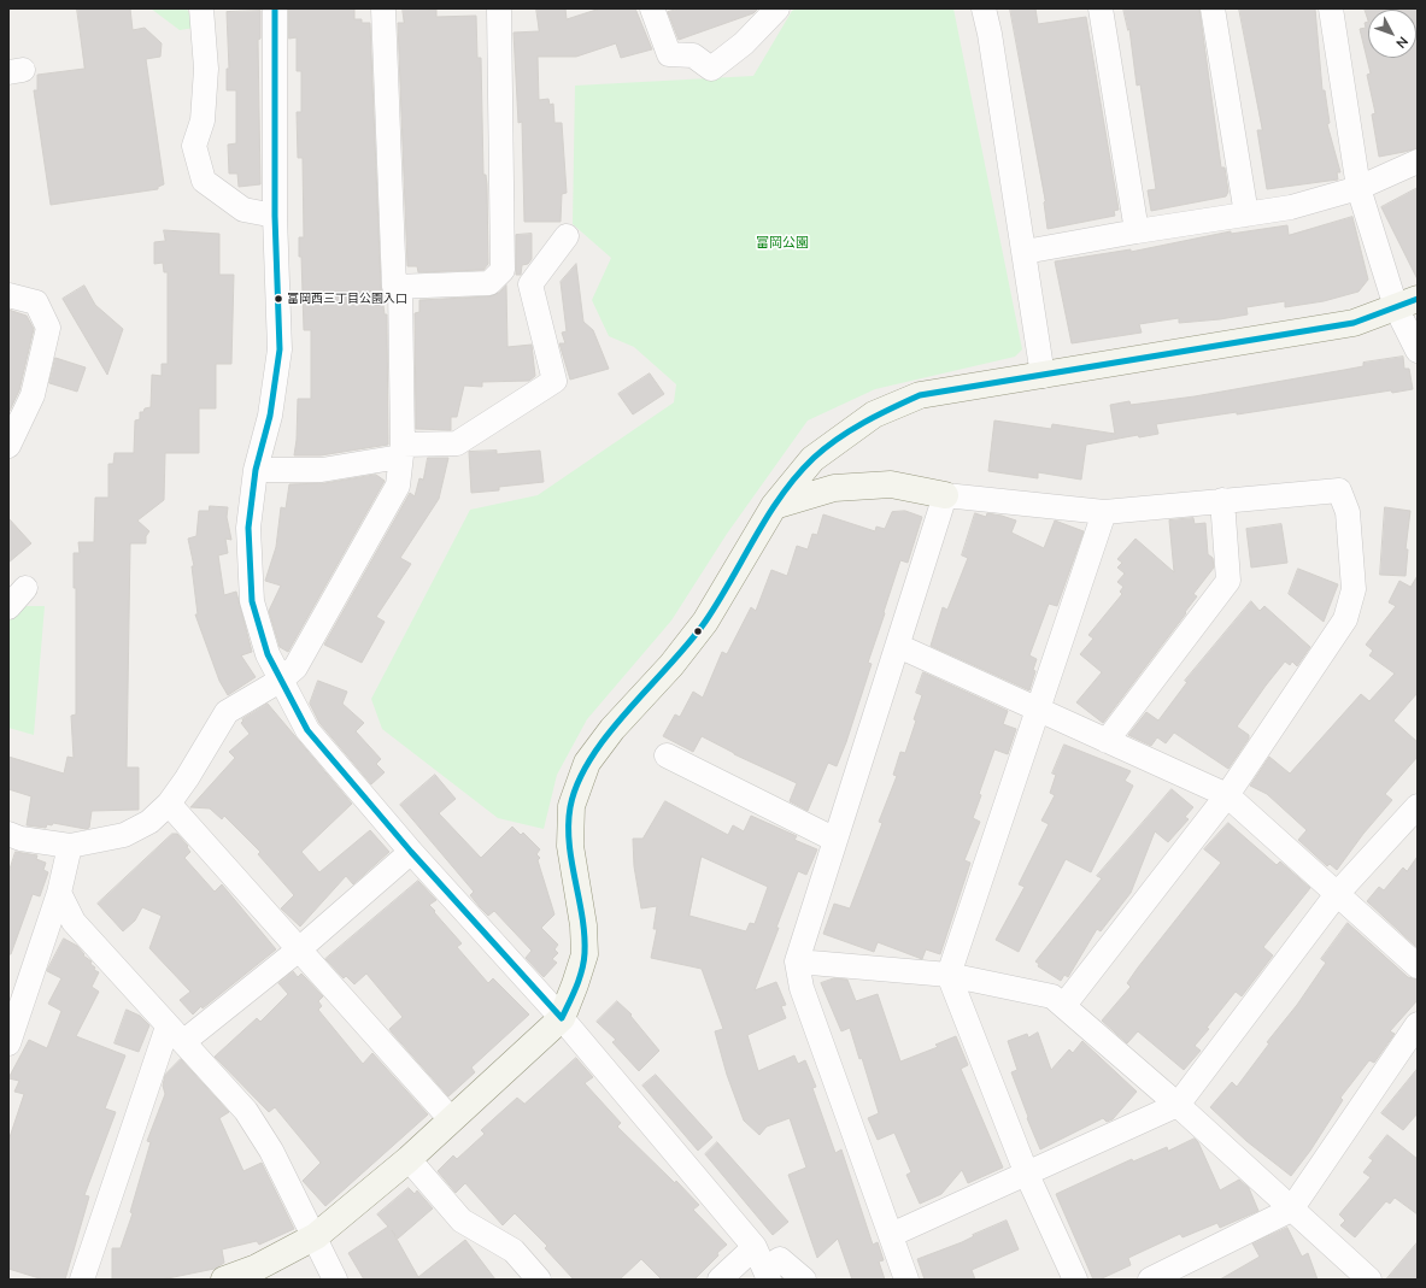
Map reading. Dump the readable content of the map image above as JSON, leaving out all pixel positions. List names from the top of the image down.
{
  "parks": ["富岡公園"],
  "places": ["富岡西三丁目公園入口"],
  "north": "bottom right"
}
